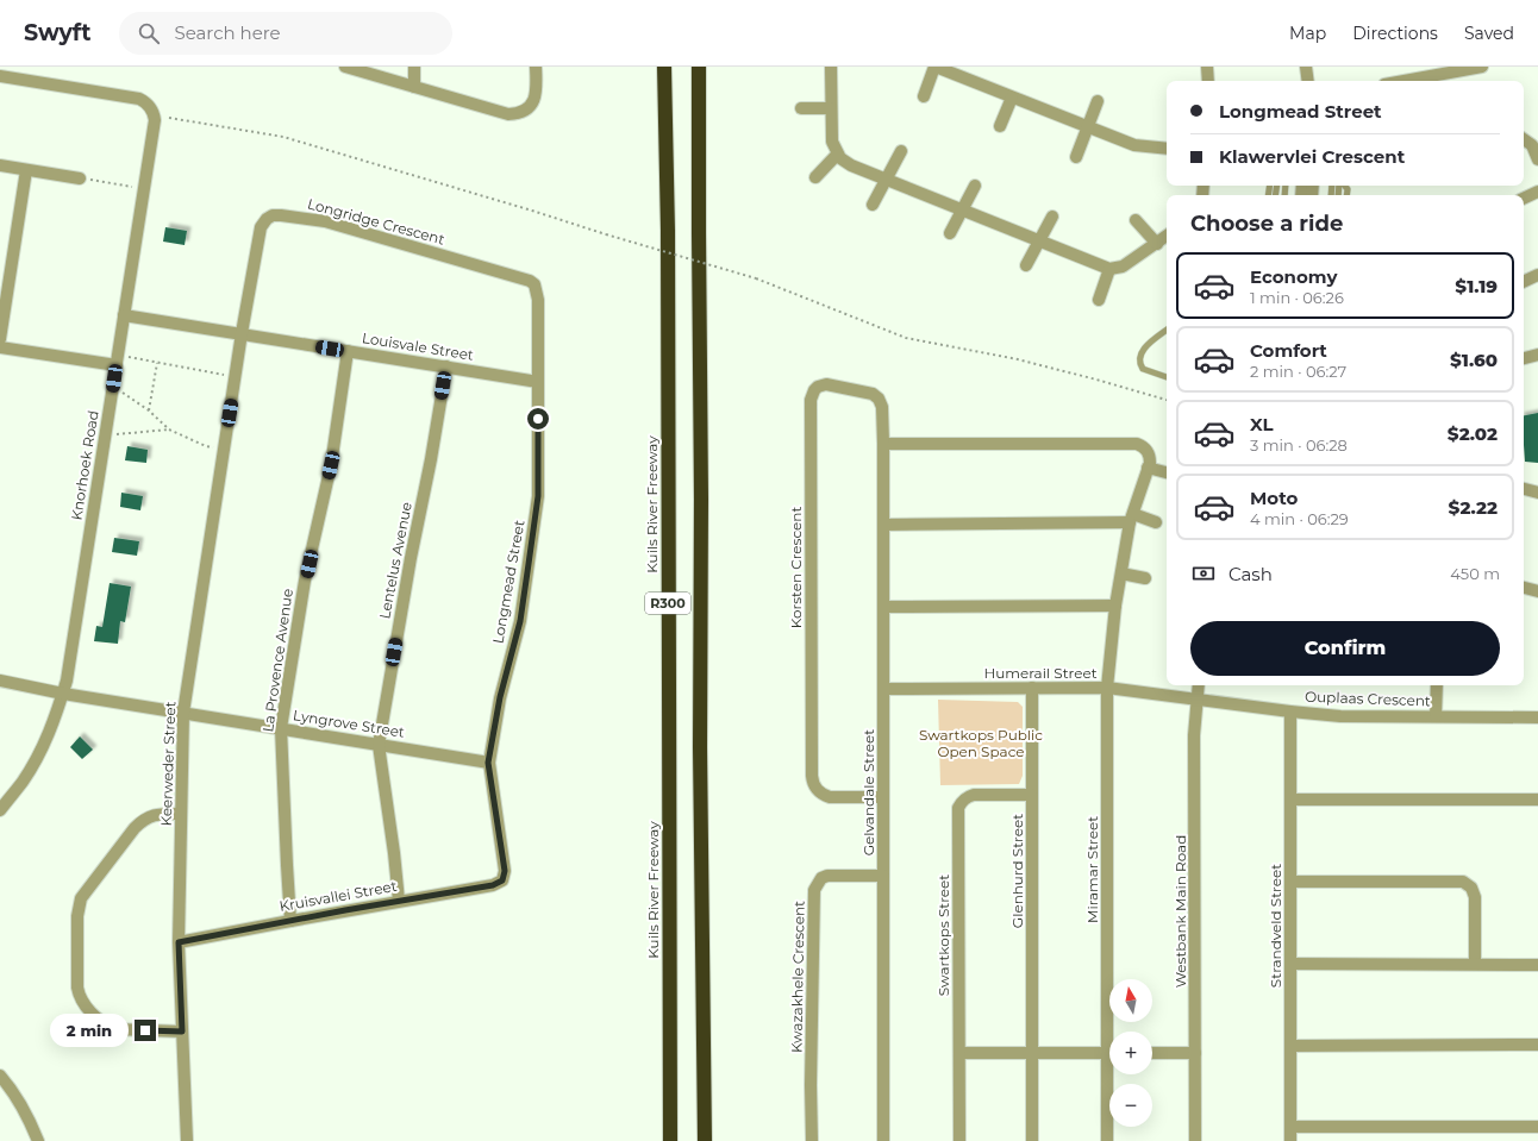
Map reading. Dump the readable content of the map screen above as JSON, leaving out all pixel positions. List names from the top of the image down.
{
  "streets": {
    "highway": ["Kuils River Freeway", "R300"],
    "street": [
      "Longridge Crescent",
      "Louisvale Street",
      "Knorhoek Road",
      "Lentelus Avenue",
      "Korsten Crescent",
      "Longmead Street",
      "La Provence Avenue",
      "Humerail Street",
      "Ouplaas Crescent",
      "Lyngrove Street",
      "Keerweder Street",
      "Gelvandale Street",
      "Miramar Street",
      "Glenhurd Street",
      "Kruisvallei Street",
      "Westbank Main Road",
      "Strandveld Street",
      "Swartkops Street",
      "Kwazakhele Crescent"
    ]
  },
  "crossings": [
    ["Longridge Crescent", "Louisvale Street"],
    ["Longridge Crescent", "Longmead Street"],
    ["Longridge Crescent", "Keerweder Street"],
    ["Louisvale Street", "Knorhoek Road"],
    ["Louisvale Street", "Lentelus Avenue"],
    ["Louisvale Street", "Longmead Street"],
    ["Louisvale Street", "La Provence Avenue"],
    ["Louisvale Street", "Keerweder Street"],
    ["Knorhoek Road", "Lyngrove Street"],
    ["Lentelus Avenue", "Lyngrove Street"],
    ["Lentelus Avenue", "Kruisvallei Street"],
    ["Korsten Crescent", "Gelvandale Street"],
    ["Longmead Street", "Lyngrove Street"],
    ["Longmead Street", "Kruisvallei Street"],
    ["La Provence Avenue", "Lyngrove Street"],
    ["La Provence Avenue", "Kruisvallei Street"],
    ["Humerail Street", "Ouplaas Crescent"],
    ["Humerail Street", "Gelvandale Street"],
    ["Humerail Street", "Miramar Street"],
    ["Humerail Street", "Glenhurd Street"],
    ["Humerail Street", "Westbank Main Road"],
    ["Ouplaas Crescent", "Westbank Main Road"],
    ["Ouplaas Crescent", "Strandveld Street"],
    ["Lyngrove Street", "Keerweder Street"],
    ["Keerweder Street", "Kruisvallei Street"],
    ["Gelvandale Street", "Kwazakhele Crescent"],
    ["Glenhurd Street", "Swartkops Street"]
  ],
  "parks": ["Swartkops Public Open Space"],
  "north": "top",
  "page": {
    "header": "Swyft",
    "search": "Search here",
    "nav": ["Map", "Directions", "Saved"],
    "banner": ["Longmead Street", "Klawervlei Crescent"],
    "heading": "Choose a ride",
    "list": [
      {
        "name": "Economy",
        "note": "1 min · 06:26",
        "value": "$1.19"
      },
      {
        "name": "Comfort",
        "note": "2 min · 06:27",
        "value": "$1.60"
      },
      {
        "name": "XL",
        "note": "3 min · 06:28",
        "value": "$2.02"
      },
      {
        "name": "Moto",
        "note": "4 min · 06:29",
        "value": "$2.22"
      }
    ],
    "pay": ["Cash", "450 m"],
    "buttons": "Confirm",
    "map_buttons": ["+", "−"],
    "bubble": "2 min"
  }
}
